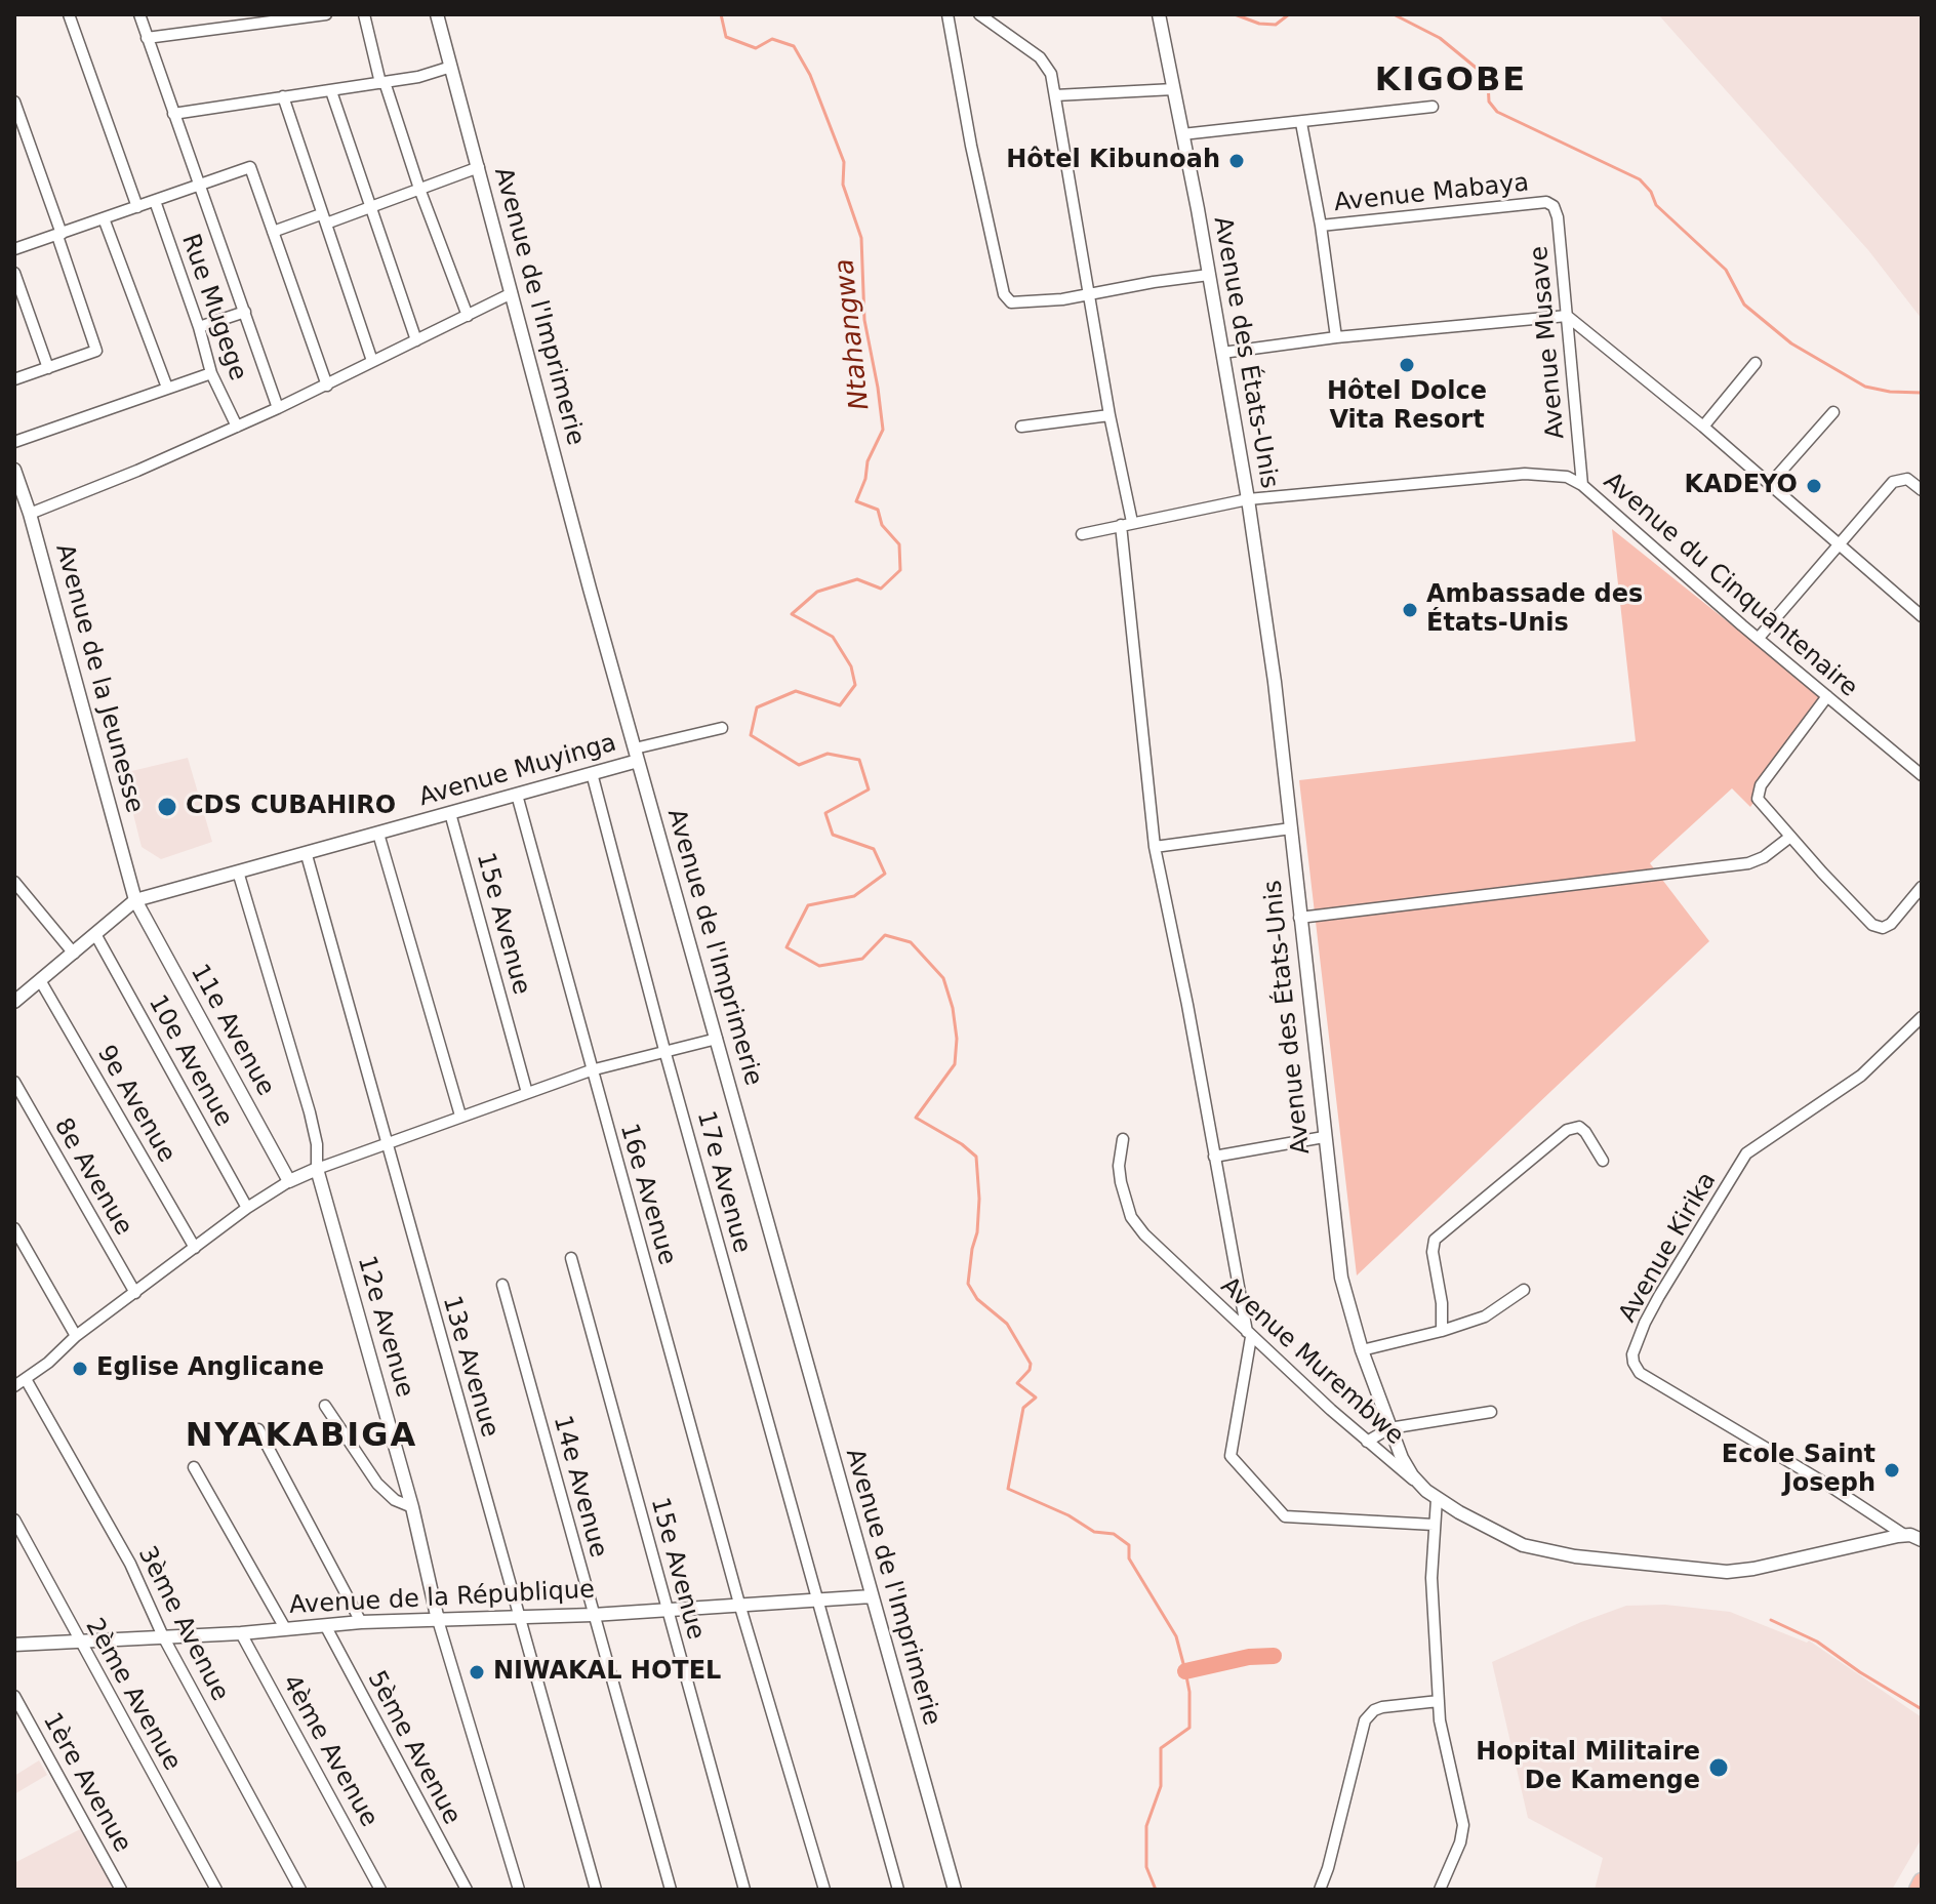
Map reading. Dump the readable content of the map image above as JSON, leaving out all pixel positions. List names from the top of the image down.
{
  "streets": {
    "street": [
      "Avenue Mabaya",
      "Avenue de l'Imprimerie",
      "Rue Mugege",
      "Avenue Musave",
      "Avenue des États-Unis",
      "Avenue du Cinquantenaire",
      "Avenue de la Jeunesse",
      "Avenue Muyinga",
      "15e Avenue",
      "11e Avenue",
      "10e Avenue",
      "9e Avenue",
      "8e Avenue",
      "17e Avenue",
      "16e Avenue",
      "Avenue Kirika",
      "12e Avenue",
      "Avenue Murembwe",
      "13e Avenue",
      "14e Avenue",
      "Avenue de la République",
      "3ème Avenue",
      "2ème Avenue",
      "5ème Avenue",
      "4ème Avenue",
      "1ère Avenue"
    ]
  },
  "crossings": [
    ["Avenue Mabaya", "Avenue Musave"],
    ["Avenue de l'Imprimerie", "Avenue Muyinga"],
    ["Avenue de l'Imprimerie", "Avenue de la République"],
    ["Avenue Musave", "Avenue du Cinquantenaire"],
    ["Avenue des États-Unis", "Avenue du Cinquantenaire"],
    ["Avenue des États-Unis", "Avenue Kirika"],
    ["Avenue des États-Unis", "Avenue Murembwe"],
    ["Avenue de la Jeunesse", "Avenue Muyinga"],
    ["Avenue de la Jeunesse", "11e Avenue"],
    ["Avenue Muyinga", "15e Avenue"],
    ["Avenue Muyinga", "11e Avenue"],
    ["Avenue Muyinga", "10e Avenue"],
    ["Avenue Muyinga", "9e Avenue"],
    ["Avenue Muyinga", "17e Avenue"],
    ["Avenue Muyinga", "16e Avenue"],
    ["Avenue Muyinga", "12e Avenue"],
    ["Avenue Muyinga", "13e Avenue"],
    ["15e Avenue", "Avenue de la République"],
    ["17e Avenue", "Avenue de la République"],
    ["16e Avenue", "Avenue de la République"],
    ["12e Avenue", "Avenue de la République"],
    ["13e Avenue", "Avenue de la République"],
    ["14e Avenue", "Avenue de la République"],
    ["Avenue de la République", "3ème Avenue"],
    ["Avenue de la République", "2ème Avenue"],
    ["Avenue de la République", "5ème Avenue"],
    ["Avenue de la République", "4ème Avenue"]
  ],
  "districts": ["KIGOBE", "NYAKABIGA"],
  "water": ["Ntahangwa"],
  "places": [
    "Hôtel Kibunoah",
    "Hôtel Dolce Vita Resort",
    "KADEYO",
    "Ambassade des États-Unis",
    "CDS CUBAHIRO",
    "Eglise Anglicane",
    "Ecole Saint Joseph",
    "NIWAKAL HOTEL",
    "Hopital Militaire De Kamenge"
  ]
}
